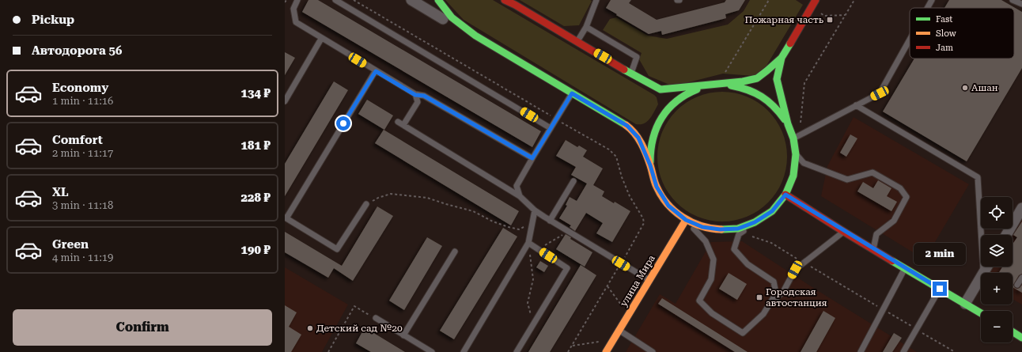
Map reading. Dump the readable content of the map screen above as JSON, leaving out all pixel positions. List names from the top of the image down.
{
  "streets": {
    "main road": ["улица Мира"]
  },
  "places": {
    "transit": ["Пожарная часть", "Городская автостанция"],
    "other": ["Ашан", "Детский сад №20"]
  },
  "legend": ["Fast", "Slow", "Jam"],
  "page": {
    "banner": ["Pickup", "Автодорога 56"],
    "list": [
      {
        "name": "Economy",
        "note": "1 min · 11:16",
        "value": "134 ₽"
      },
      {
        "name": "Comfort",
        "note": "2 min · 11:17",
        "value": "181 ₽"
      },
      {
        "name": "XL",
        "note": "3 min · 11:18",
        "value": "228 ₽"
      },
      {
        "name": "Green",
        "note": "4 min · 11:19",
        "value": "190 ₽"
      }
    ],
    "map_buttons": ["+", "−"],
    "bubble": "2 min",
    "buttons": "Confirm"
  }
}
